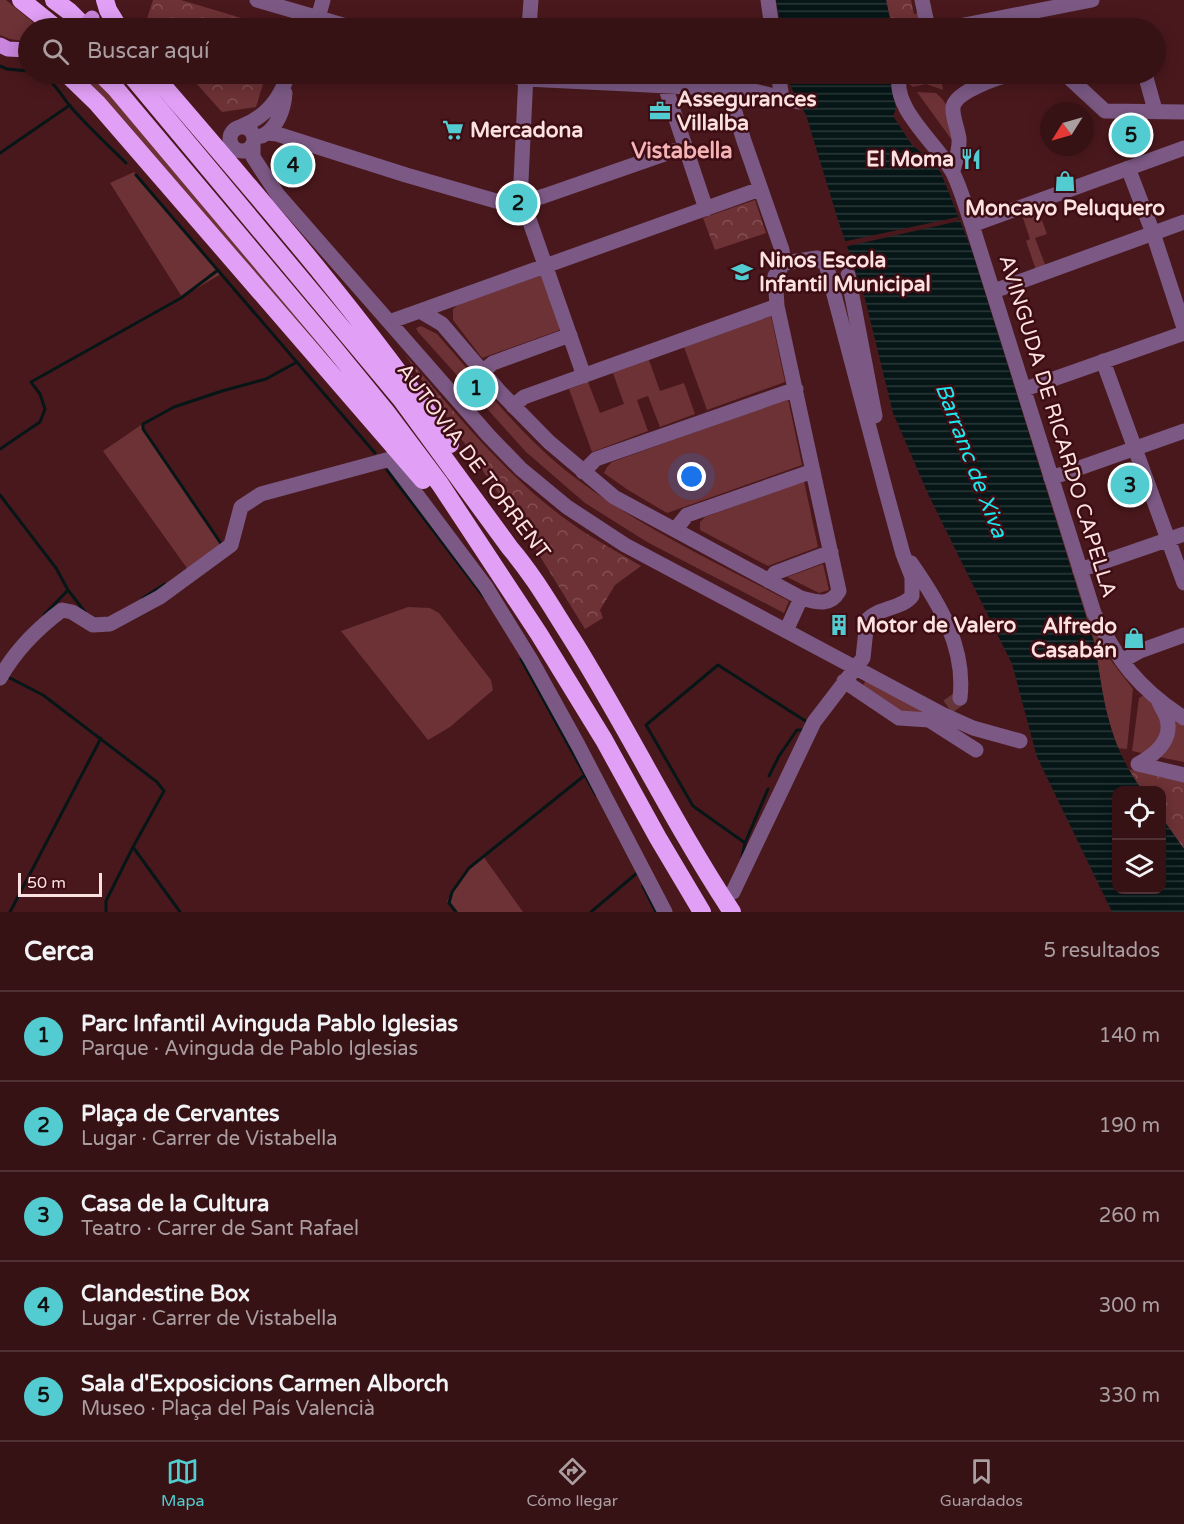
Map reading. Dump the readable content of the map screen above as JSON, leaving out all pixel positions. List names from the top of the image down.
{
  "streets": {
    "highway": ["AUTOVIA DE TORRENT"],
    "street": ["AVINGUDA DE RICARDO CAPELLA"]
  },
  "districts": ["Vistabella"],
  "water": ["Barranc de Xiva"],
  "places": {
    "office": ["Assegurances Villalba"],
    "supermarket": ["Mercadona"],
    "restaurant": ["El Moma"],
    "shop": ["Moncayo Peluquero", "Alfredo Casabán"],
    "school or university": ["Ninos Escola Infantil Municipal"],
    "building": ["Motor de Valero"]
  },
  "scale_bar": "50 m",
  "north": "bottom left",
  "page": {
    "search": "Buscar aquí",
    "pins": [
      "5",
      "4",
      "2",
      "1",
      "3"
    ],
    "scale": "50 m",
    "heading": ["Cerca", "5 resultados"],
    "list": [
      {
        "mark": "1",
        "name": "Parc Infantil Avinguda Pablo Iglesias",
        "note": "Parque · Avinguda de Pablo Iglesias",
        "value": "140 m"
      },
      {
        "mark": "2",
        "name": "Plaça de Cervantes",
        "note": "Lugar · Carrer de Vistabella",
        "value": "190 m"
      },
      {
        "mark": "3",
        "name": "Casa de la Cultura",
        "note": "Teatro · Carrer de Sant Rafael",
        "value": "260 m"
      },
      {
        "mark": "4",
        "name": "Clandestine Box",
        "note": "Lugar · Carrer de Vistabella",
        "value": "300 m"
      },
      {
        "mark": "5",
        "name": "Sala d'Exposicions Carmen Alborch",
        "note": "Museo · Plaça del País Valencià",
        "value": "330 m"
      }
    ],
    "nav": ["Mapa", "Cómo llegar", "Guardados"]
  }
}
